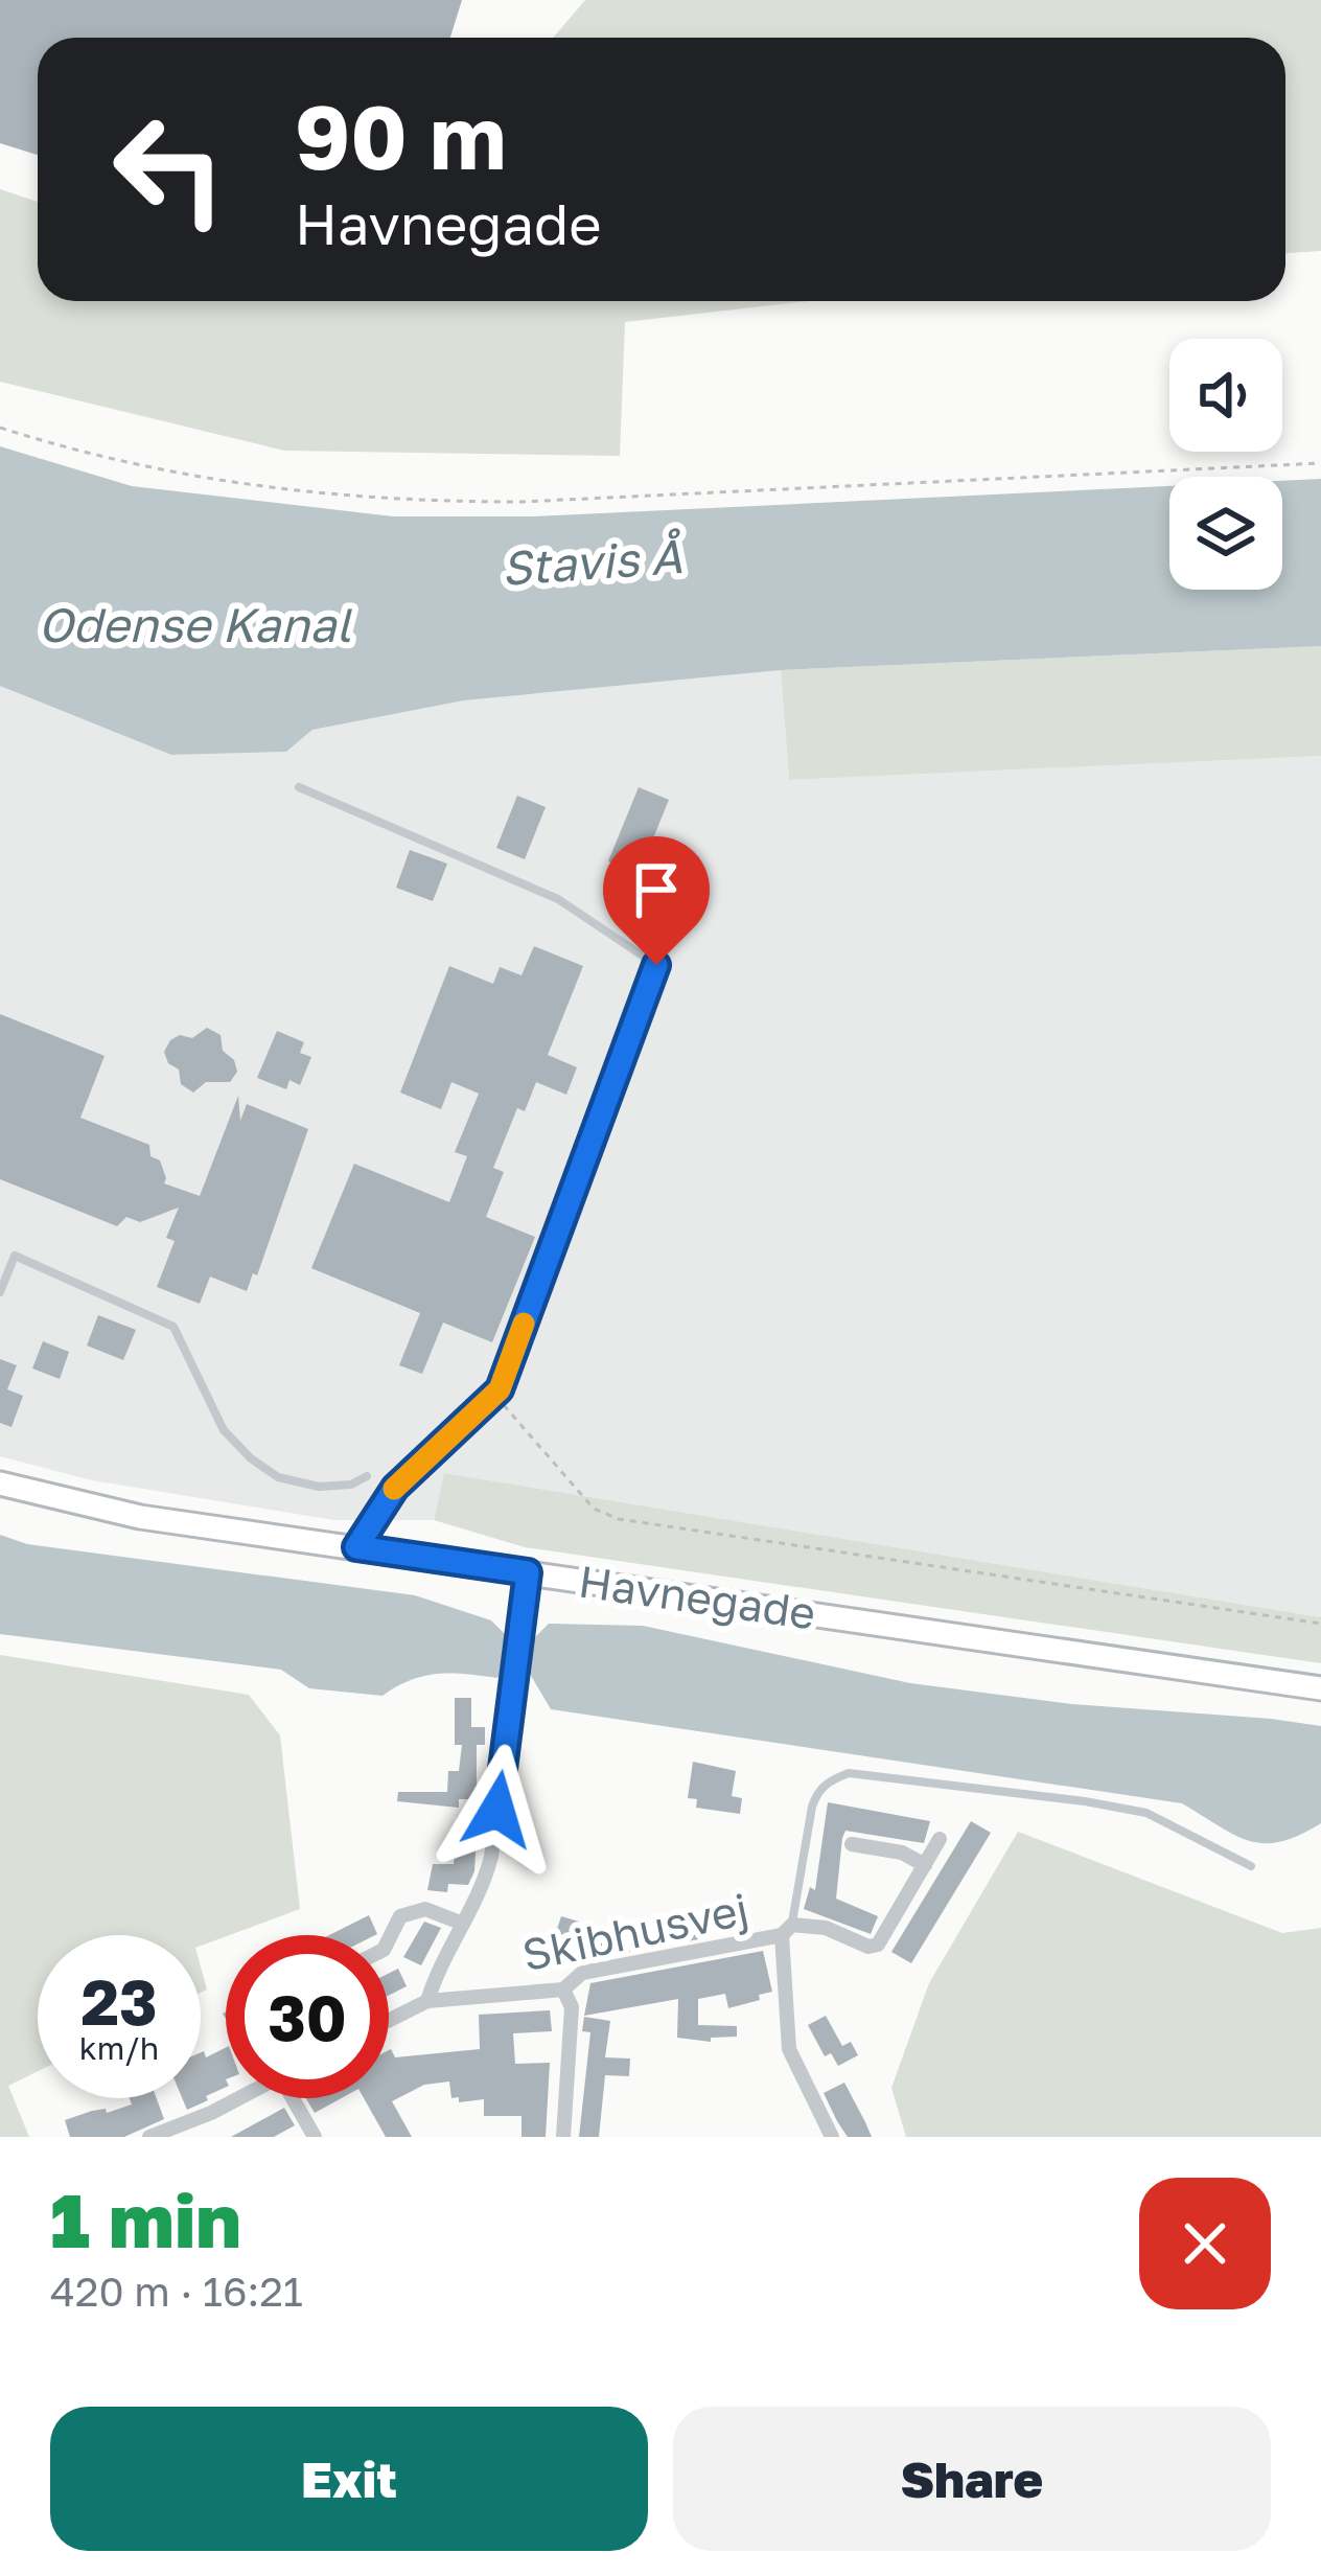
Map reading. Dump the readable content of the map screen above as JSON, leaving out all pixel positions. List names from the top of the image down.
{
  "streets": {
    "street": ["Havnegade", "Skibhusvej"]
  },
  "water": ["Stavis Å", "Odense Kanal"],
  "page": {
    "turn": ["90 m", "Havnegade"],
    "speed": "23 km/h",
    "limit": "30",
    "heading": ["1 min", "420 m · 16:21"],
    "buttons": ["Exit", "Share"]
  }
}
